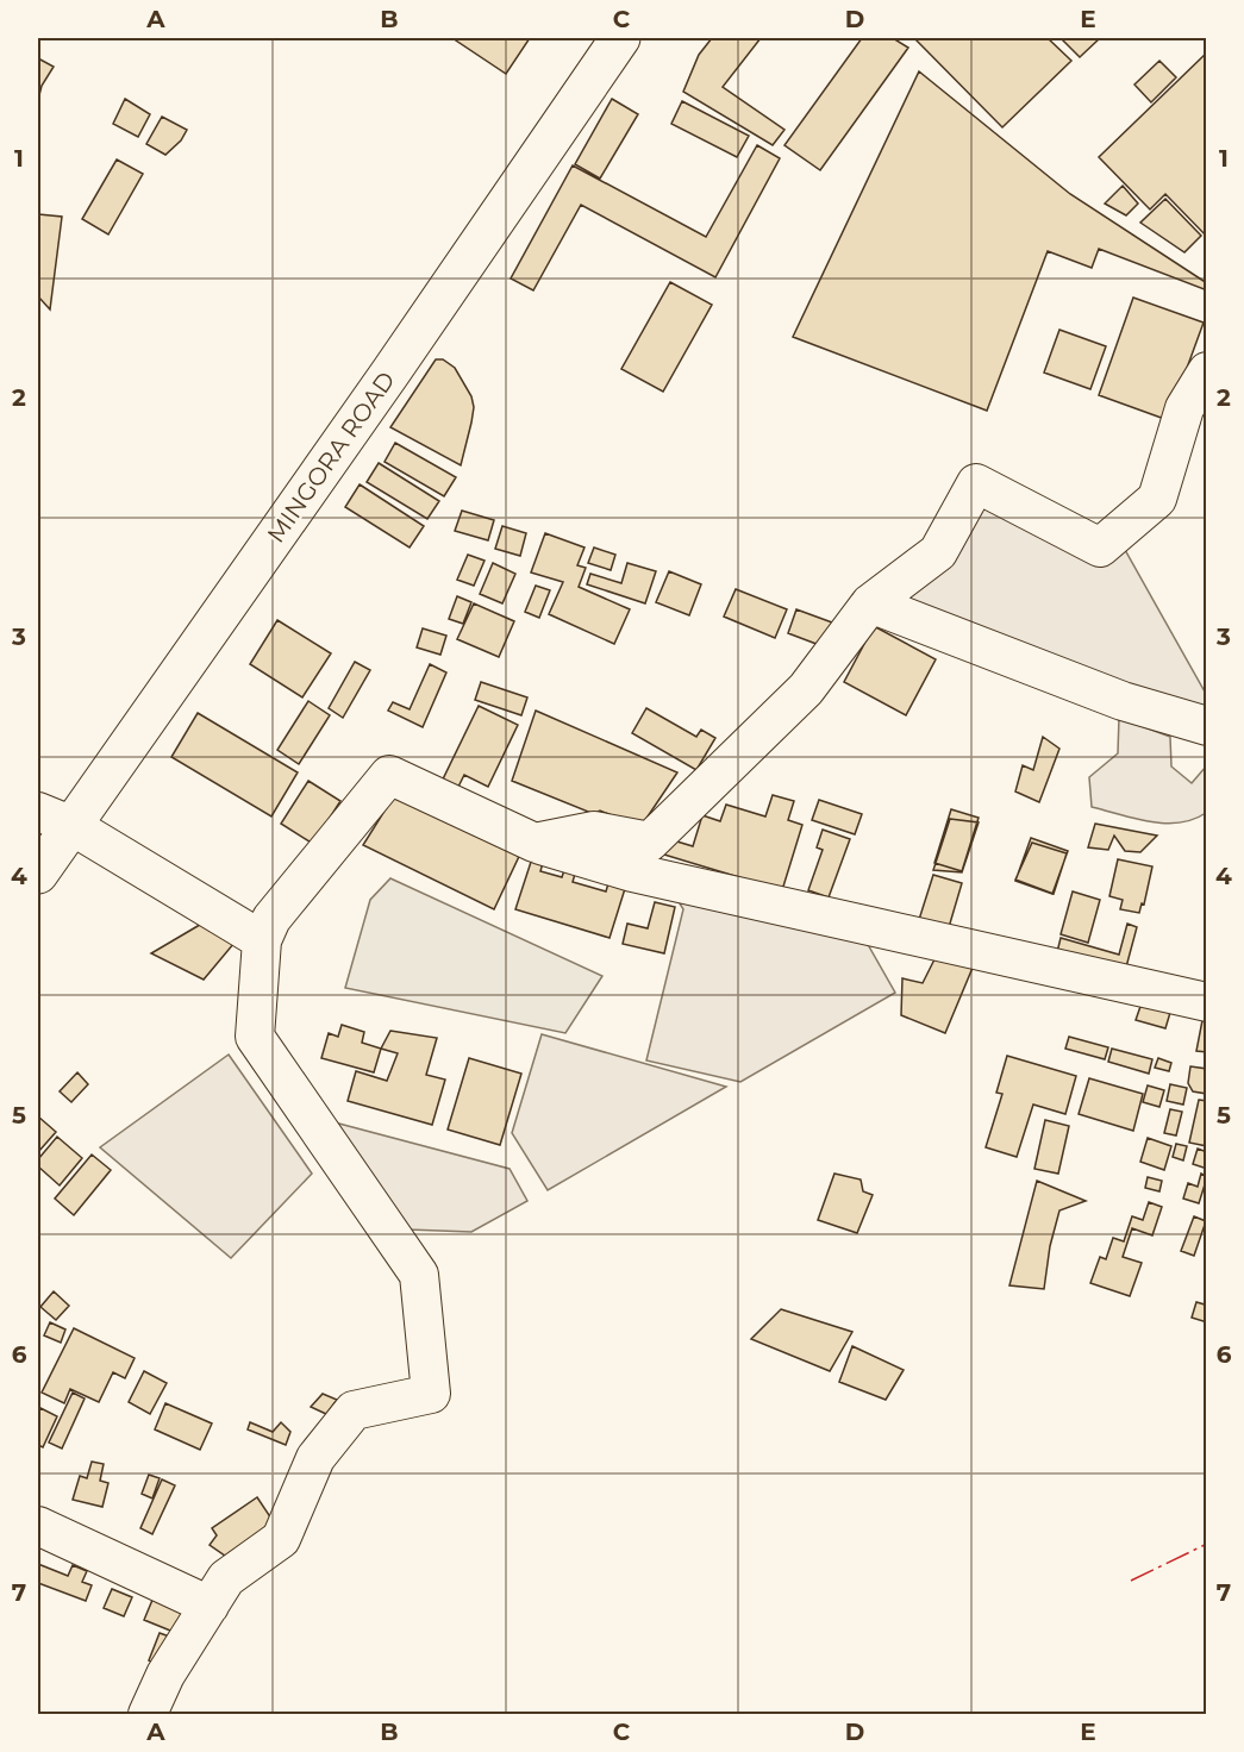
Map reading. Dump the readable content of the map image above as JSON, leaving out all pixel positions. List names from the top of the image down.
{
  "streets": {
    "main road": ["MINGORA ROAD"]
  },
  "grid": {
    "columns": [
      "A",
      "B",
      "C",
      "D",
      "E"
    ],
    "rows": [
      "1",
      "2",
      "3",
      "4",
      "5",
      "6",
      "7"
    ]
  }
}
